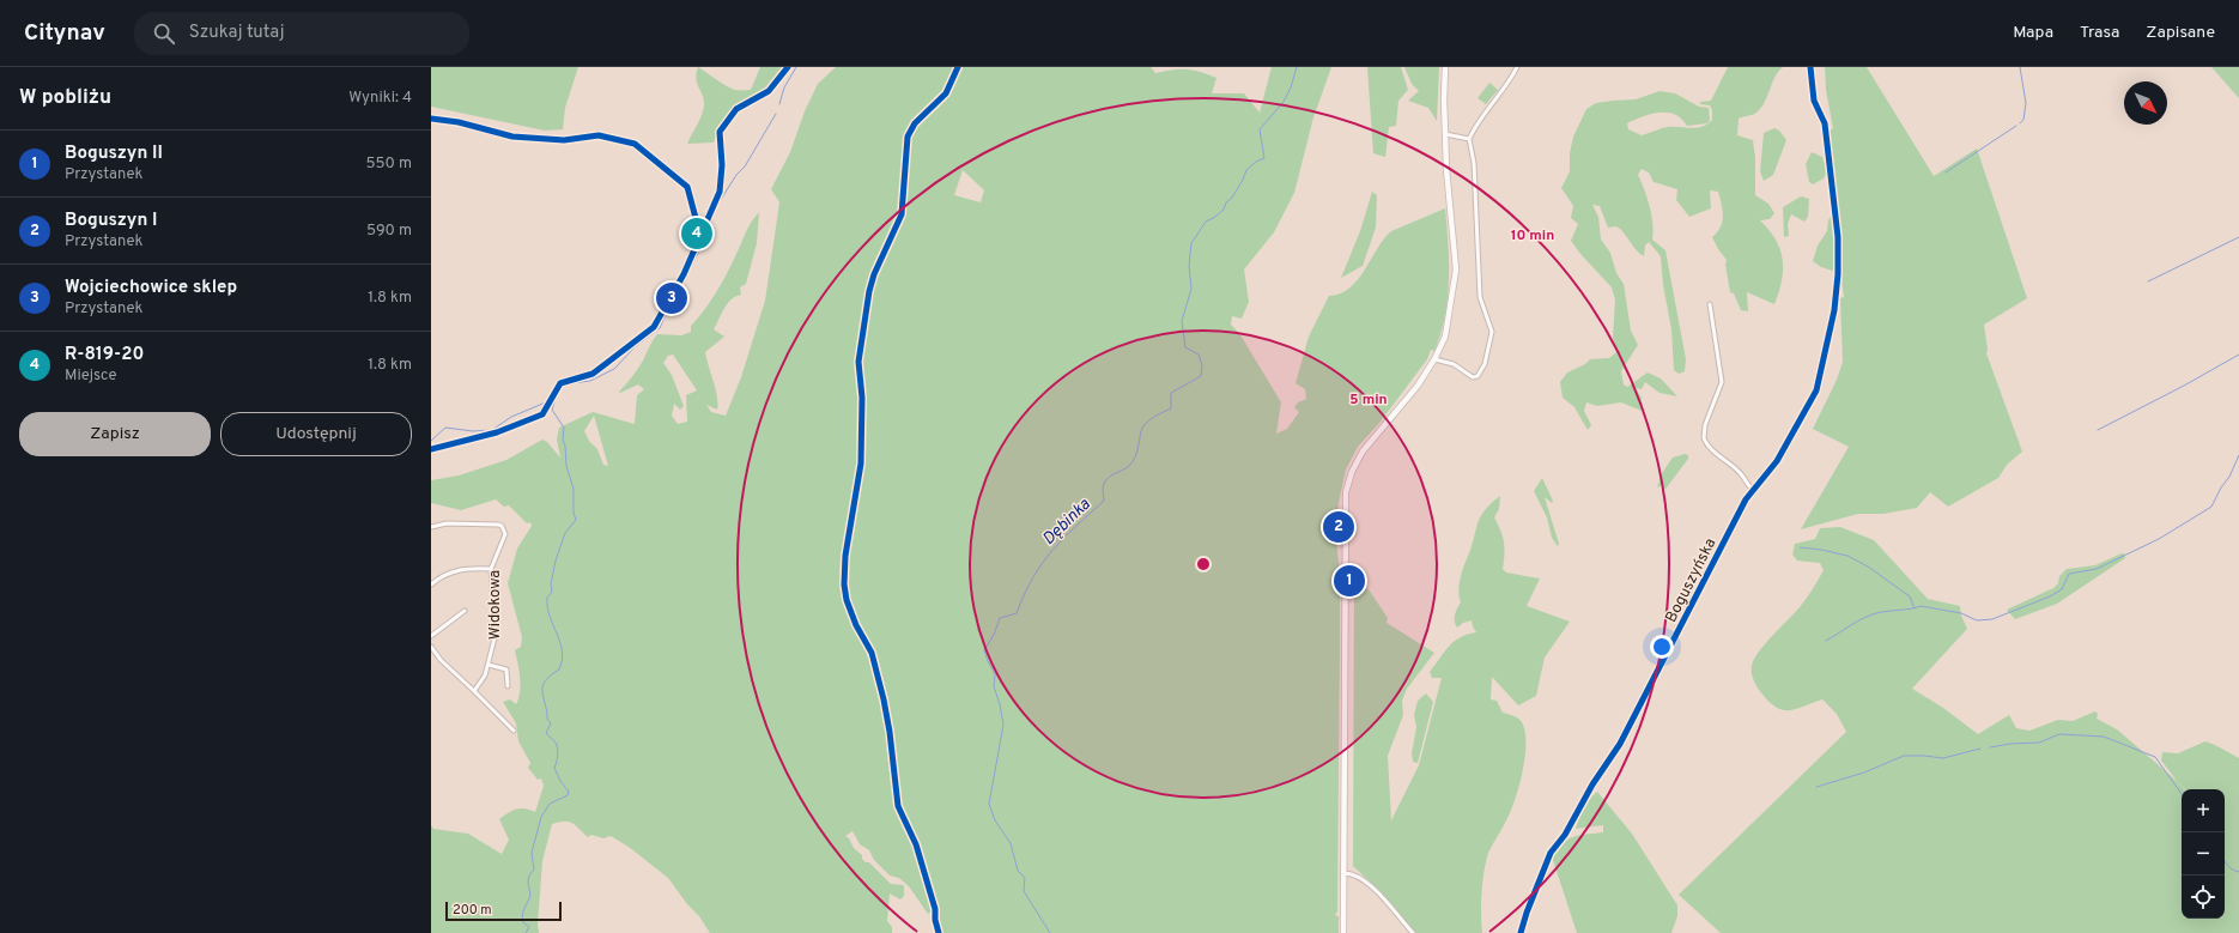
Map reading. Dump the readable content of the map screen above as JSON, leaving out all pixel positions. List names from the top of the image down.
{
  "streets": {
    "street": ["Boguszyńska", "Widokowa"]
  },
  "water": ["Dębinka"],
  "scale_bar": "200 m",
  "north": "bottom right",
  "page": {
    "header": "Citynav",
    "search": "Szukaj tutaj",
    "nav": ["Mapa", "Trasa", "Zapisane"],
    "heading": ["W pobliżu", "Wyniki: 4"],
    "list": [
      {
        "mark": "1",
        "name": "Boguszyn II",
        "note": "Przystanek",
        "value": "550 m"
      },
      {
        "mark": "2",
        "name": "Boguszyn I",
        "note": "Przystanek",
        "value": "590 m"
      },
      {
        "mark": "3",
        "name": "Wojciechowice sklep",
        "note": "Przystanek",
        "value": "1.8 km"
      },
      {
        "mark": "4",
        "name": "R-819-20",
        "note": "Miejsce",
        "value": "1.8 km"
      }
    ],
    "pins": [
      "4",
      "3",
      "2",
      "1"
    ],
    "buttons": ["Zapisz", "Udostępnij"],
    "map_buttons": ["+", "−"],
    "scale": "200 m"
  },
  "rings": ["10 min", "5 min"]
}
